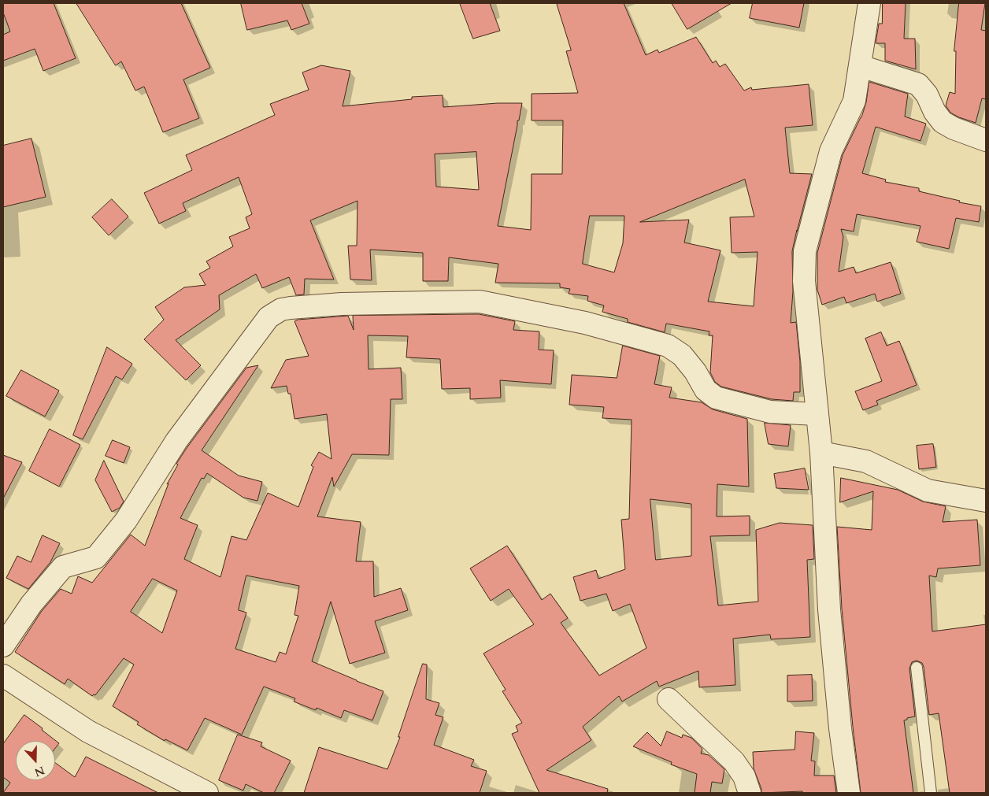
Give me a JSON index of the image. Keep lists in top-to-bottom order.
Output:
{
  "north": "bottom"
}
